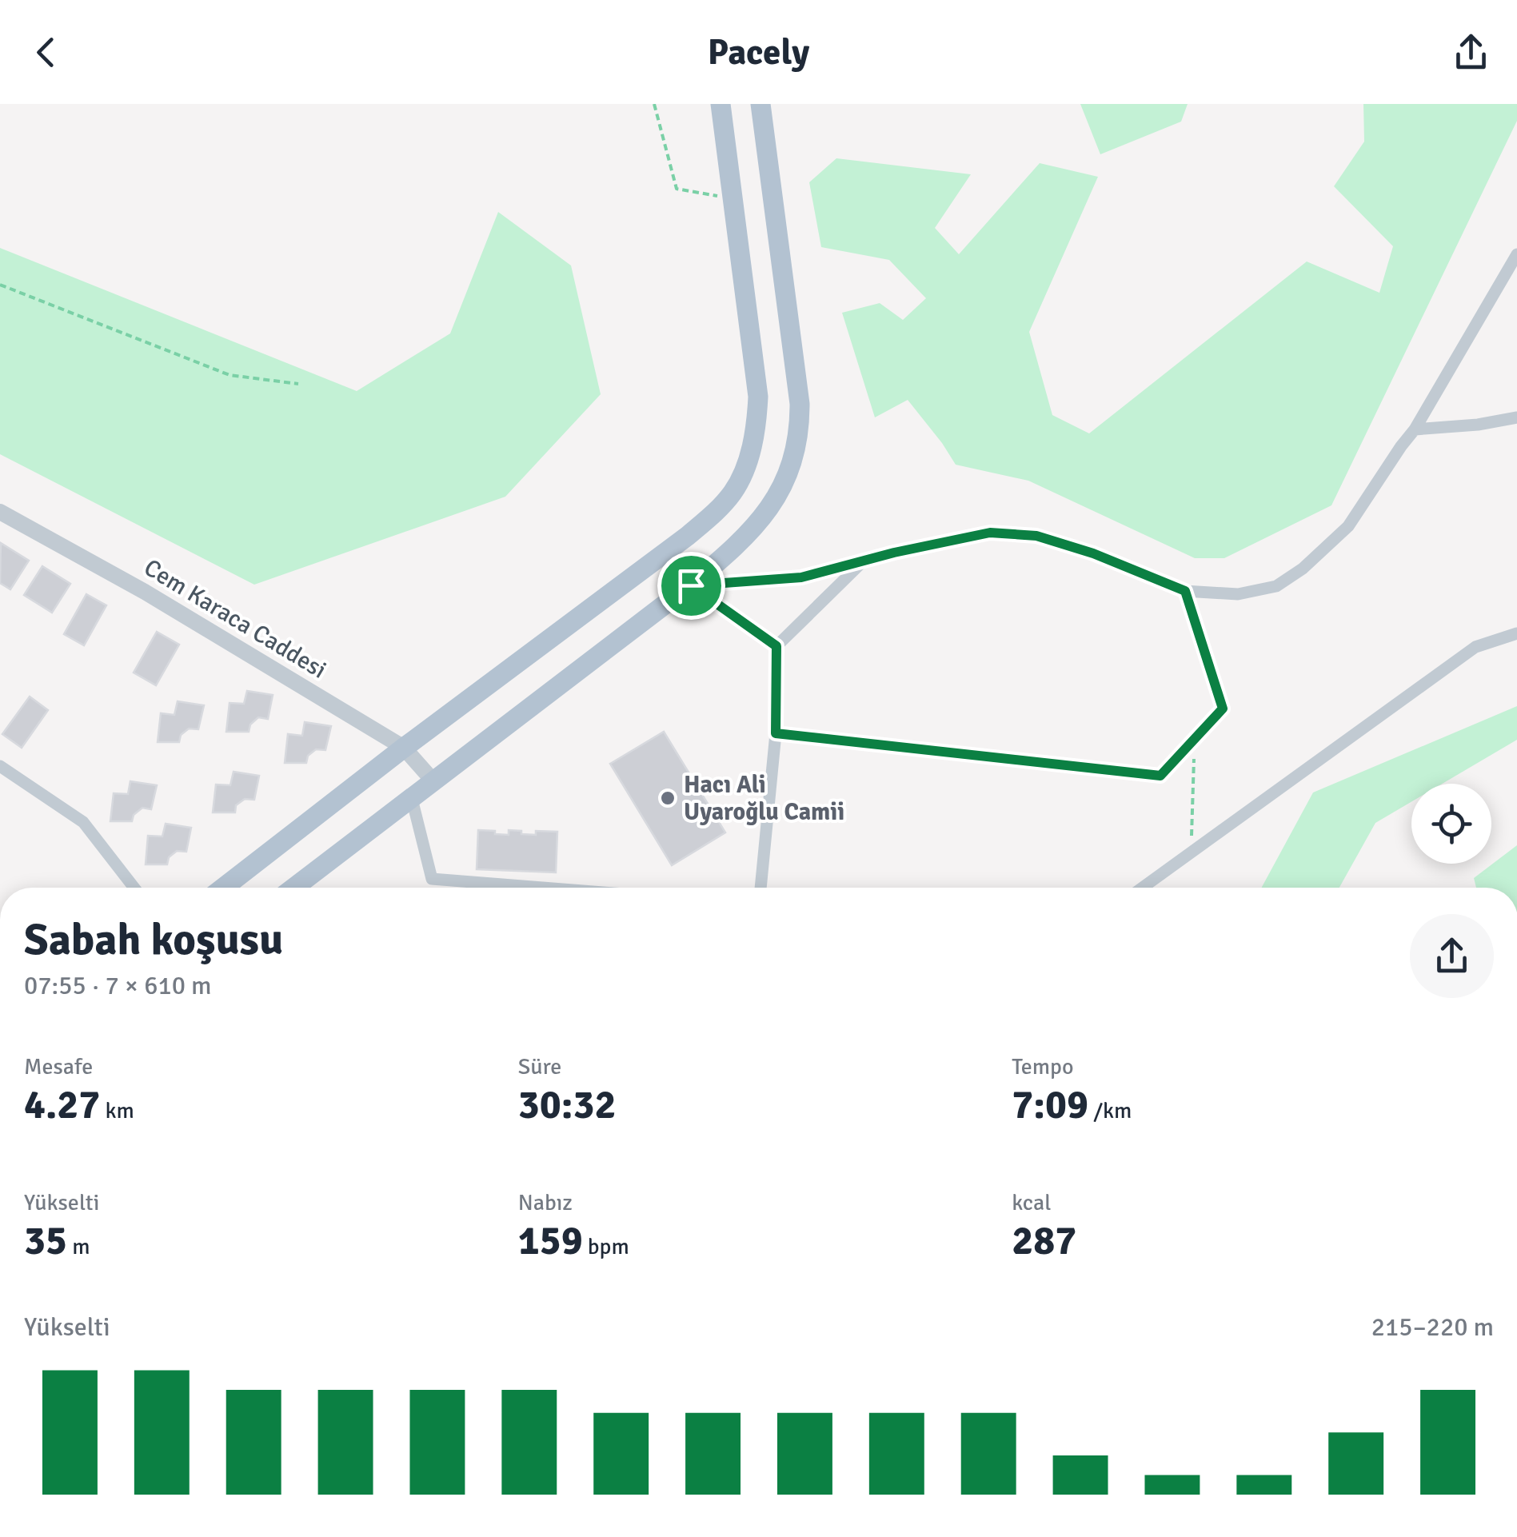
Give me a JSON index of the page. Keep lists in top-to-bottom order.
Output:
{
  "streets": {
    "street": ["Cem Karaca Caddesi"]
  },
  "places": ["Hacı Ali Uyaroğlu Camii"],
  "page": {
    "header": "Pacely",
    "heading": ["Sabah koşusu", "07:55 · 7 × 610 m"],
    "stats": [
      ["Mesafe", "4.27 km"],
      ["Süre", "30:32"],
      ["Tempo", "7:09 /km"],
      ["Yükselti", "35 m"],
      ["Nabız", "159 bpm"],
      ["kcal", "287"]
    ],
    "chart": ["Yükselti", "215–220 m"]
  }
}
